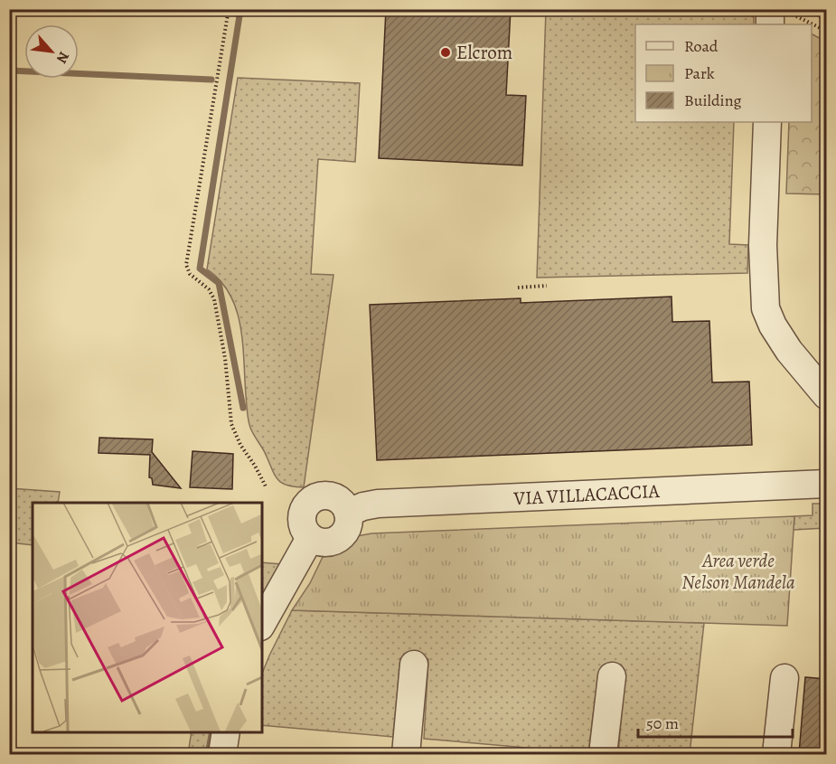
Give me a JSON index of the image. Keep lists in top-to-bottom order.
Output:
{
  "streets": {
    "street": ["VIA VILLACACCIA"]
  },
  "parks": ["Area verde Nelson Mandela"],
  "places": ["Elcrom"],
  "legend": ["Road", "Park", "Building"],
  "scale_bar": "50 m",
  "north": "bottom right"
}
